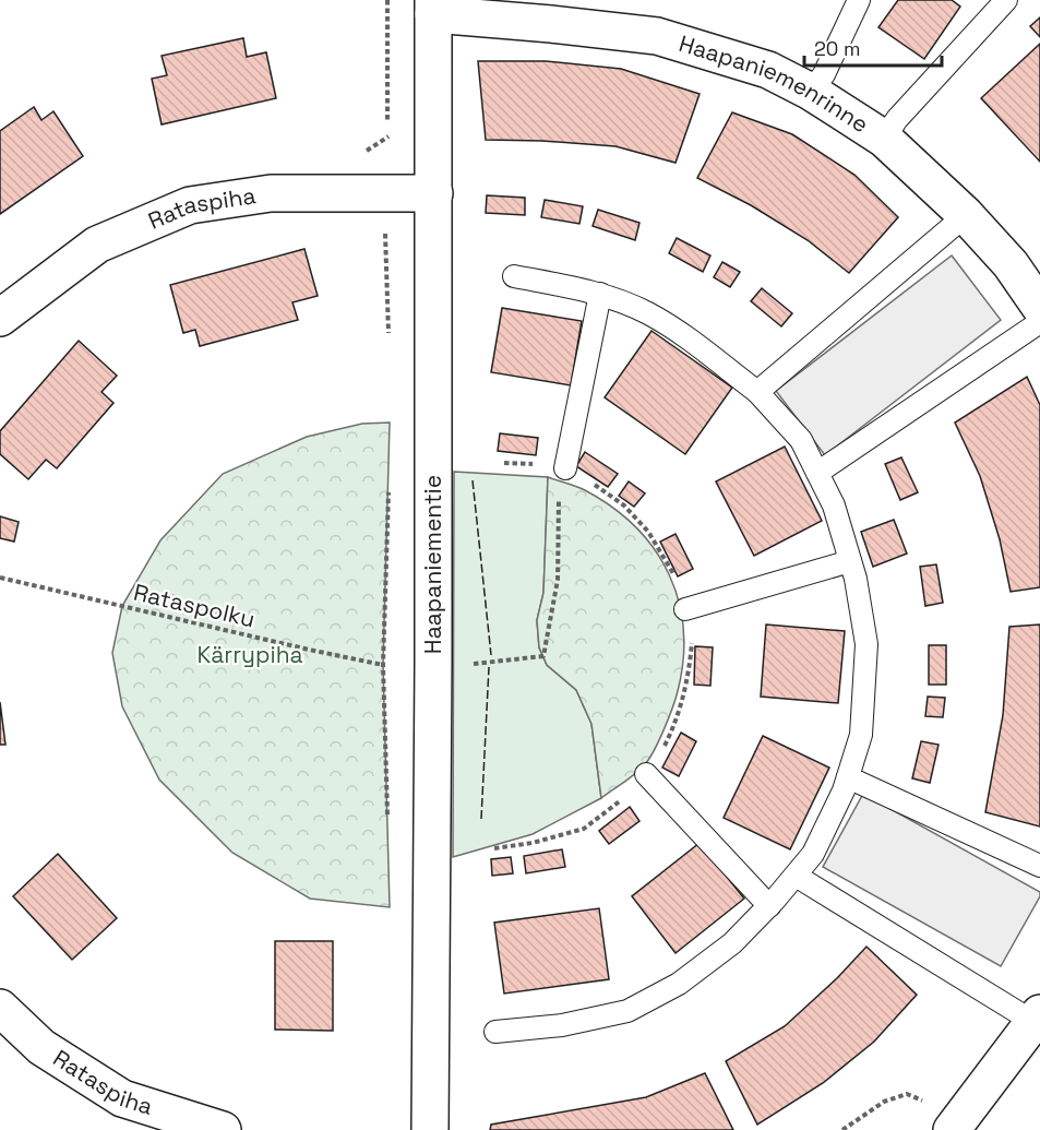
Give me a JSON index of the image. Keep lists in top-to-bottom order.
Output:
{
  "streets": {
    "street": ["Haapaniemenrinne", "Rataspiha", "Haapaniementie"],
    "path": ["Rataspolku"]
  },
  "crossings": [
    ["Haapaniemenrinne", "Haapaniementie"],
    ["Rataspiha", "Haapaniementie"]
  ],
  "parks": ["Kärrypiha"],
  "scale_bar": "20 m"
}
